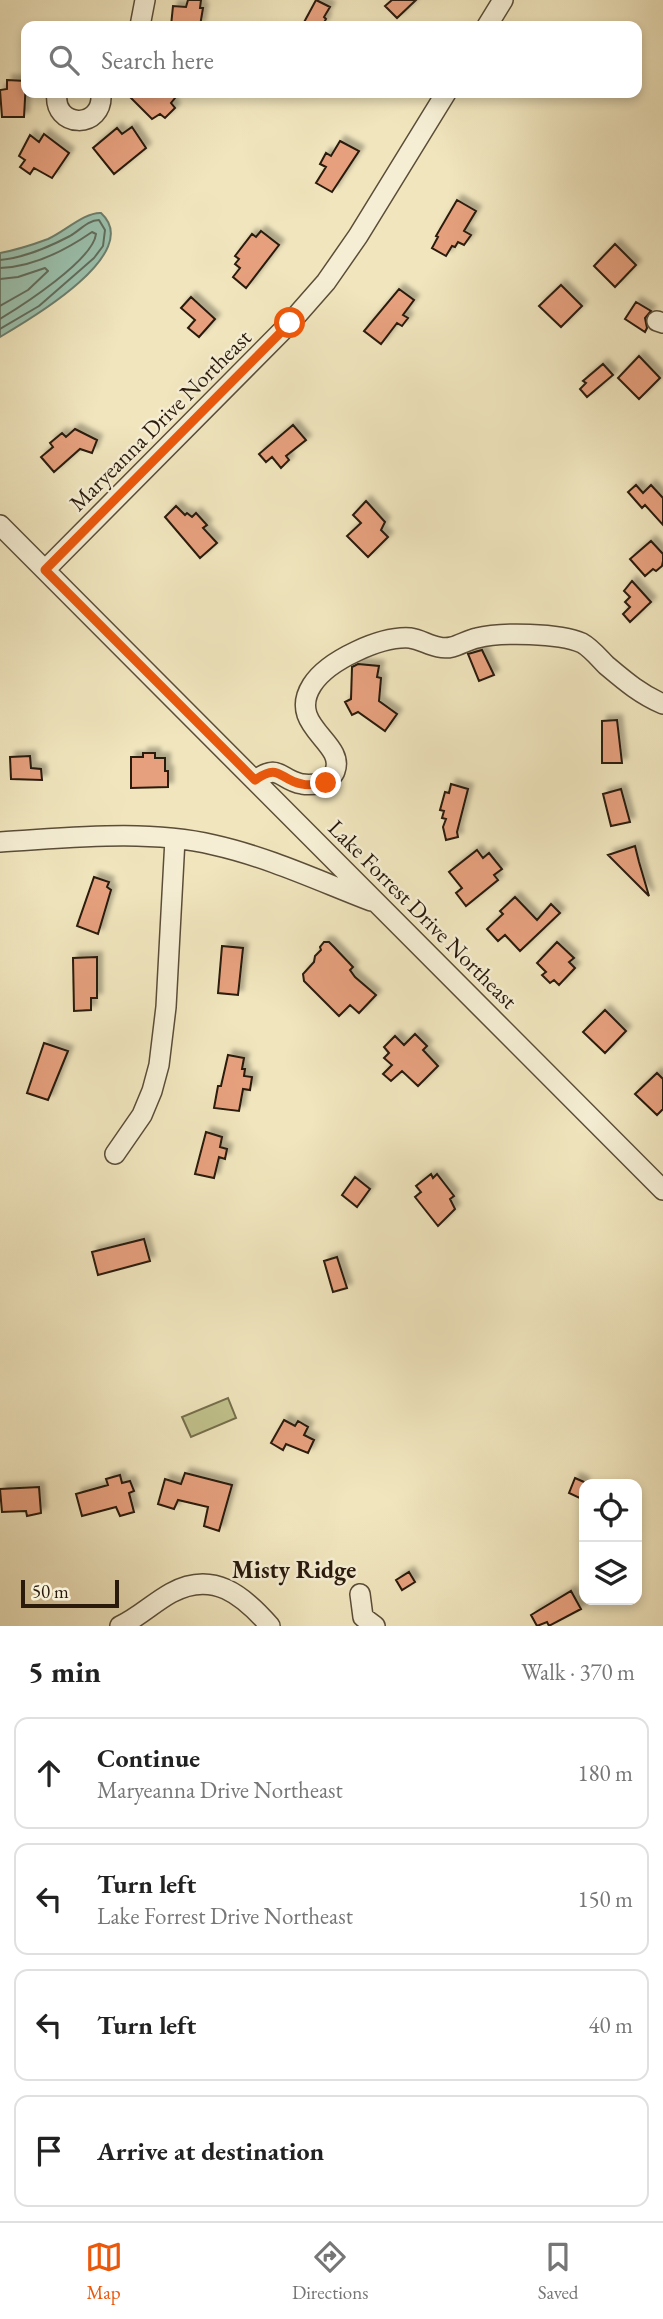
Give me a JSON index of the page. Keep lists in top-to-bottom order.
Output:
{
  "streets": {
    "street": ["Maryeanna Drive Northeast", "Lake Forrest Drive Northeast"]
  },
  "crossings": [
    ["Maryeanna Drive Northeast", "Lake Forrest Drive Northeast"]
  ],
  "districts": ["Misty Ridge"],
  "scale_bar": "50 m",
  "page": {
    "search": "Search here",
    "scale": "50 m",
    "heading": ["5 min", "Walk · 370 m"],
    "list": [
      ["Continue", "Maryeanna Drive Northeast", "180 m"],
      ["Turn left", "Lake Forrest Drive Northeast", "150 m"],
      ["Turn left", "40 m"],
      "Arrive at destination"
    ],
    "nav": ["Map", "Directions", "Saved"]
  }
}
